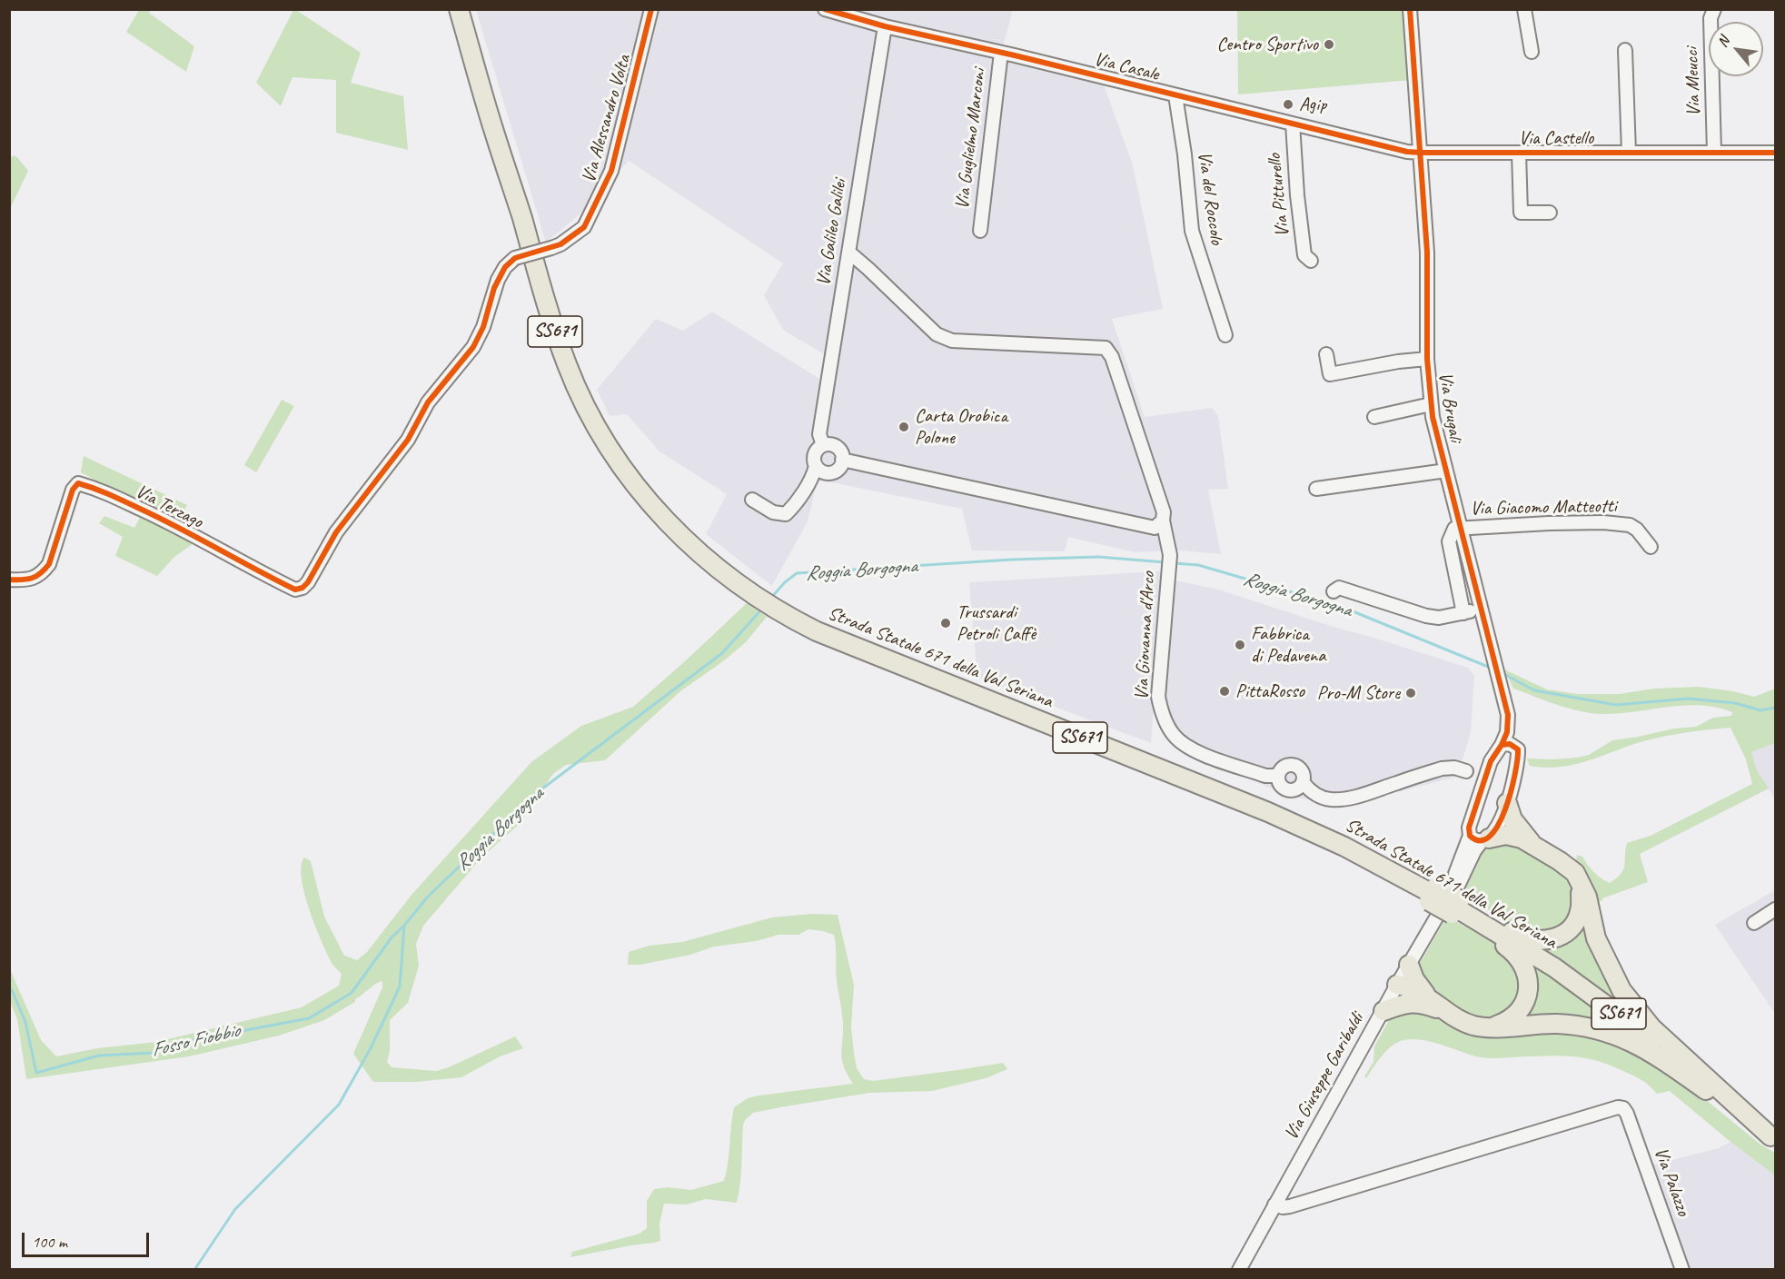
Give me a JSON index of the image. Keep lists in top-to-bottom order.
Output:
{
  "streets": {
    "highway": ["SS671", "Strada Statale 671 della Val Seriana"],
    "street": [
      "Via Casale",
      "Via Meucci",
      "Via Alessandro Volta",
      "Via Castello",
      "Via Guglielmo Marconi",
      "Via Pitturello",
      "Via del Roccolo",
      "Via Galileo Galilei",
      "Via Brugali",
      "Via Terzago",
      "Via Giacomo Matteotti",
      "Via Giovanna d'Arco",
      "Via Giuseppe Garibaldi",
      "Via Palazzo"
    ]
  },
  "crossings": [
    ["Via Casale", "Via Castello"],
    ["Via Casale", "Via Guglielmo Marconi"],
    ["Via Casale", "Via Pitturello"],
    ["Via Casale", "Via del Roccolo"],
    ["Via Casale", "Via Galileo Galilei"],
    ["Via Casale", "Via Brugali"],
    ["Via Meucci", "Via Castello"],
    ["Via Alessandro Volta", "Via Terzago"],
    ["Via Castello", "Via Brugali"],
    ["Via Galileo Galilei", "Via Giovanna d'Arco"],
    ["Via Brugali", "Via Giacomo Matteotti"],
    ["Via Brugali", "Via Giuseppe Garibaldi"],
    ["Via Giovanna d'Arco", "Via Giuseppe Garibaldi"],
    ["Strada Statale 671 della Val Seriana", "Via Giuseppe Garibaldi"],
    ["Via Giuseppe Garibaldi", "Via Palazzo"]
  ],
  "water": ["Roggia Borgogna", "Fosso Fiobbio"],
  "places": [
    "Centro Sportivo",
    "Agip",
    "Carta Orobica Polone",
    "Trussardi Petroli Caffè",
    "Fabbrica di Pedavena",
    "PittaRosso",
    "Pro-M Store"
  ],
  "scale_bar": "100 m",
  "north": "top left"
}
